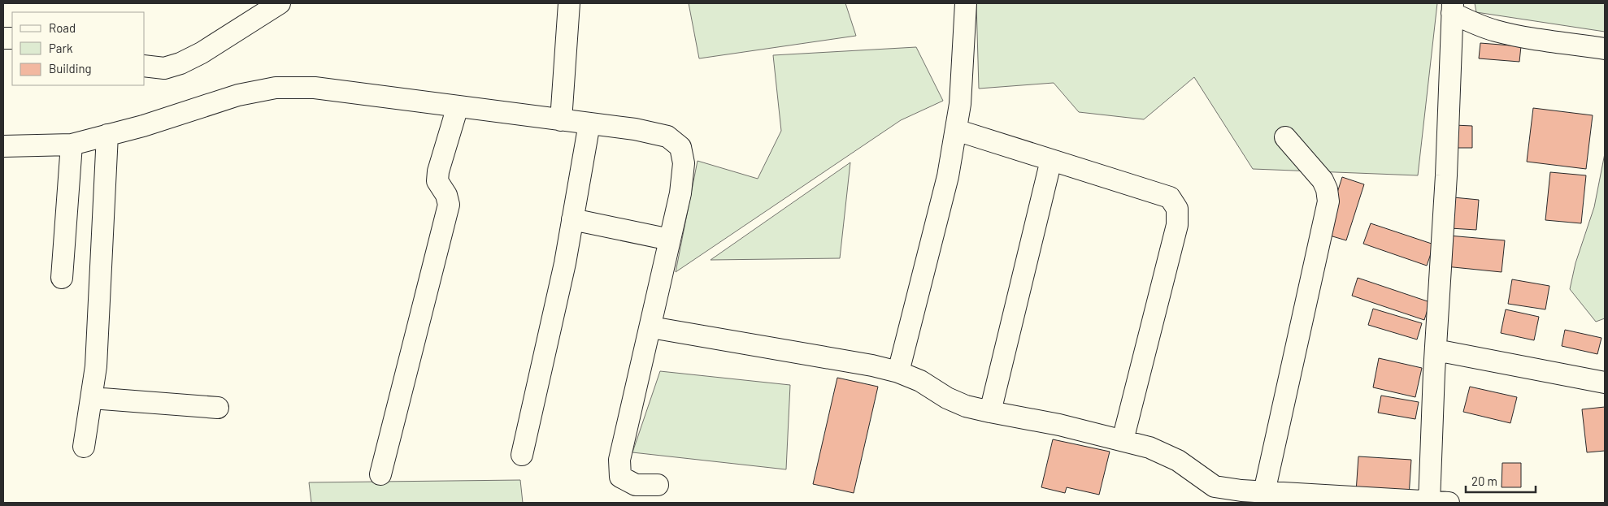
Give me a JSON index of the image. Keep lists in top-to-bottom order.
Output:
{
  "legend": ["Road", "Park", "Building"],
  "scale_bar": "20 m"
}
